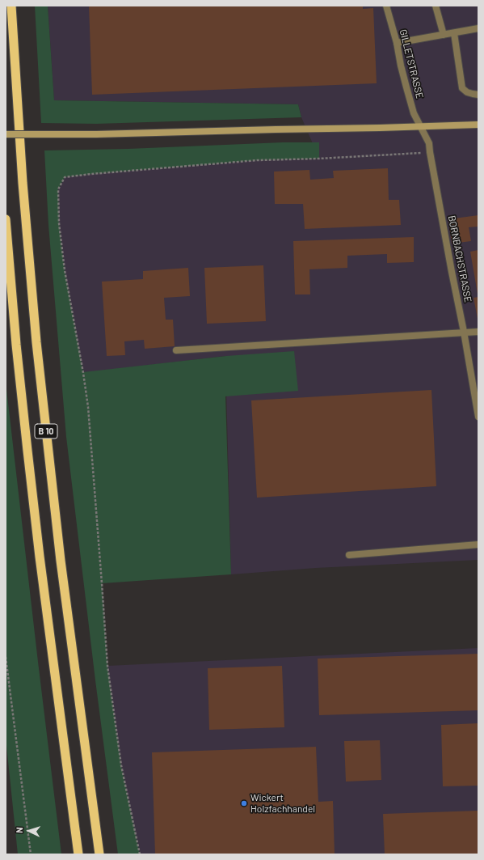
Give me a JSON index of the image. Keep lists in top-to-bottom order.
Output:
{
  "streets": {
    "highway": ["B 10"],
    "street": ["GILLETSTRASSE", "BORNBACHSTRASSE"]
  },
  "crossings": [
    ["GILLETSTRASSE", "BORNBACHSTRASSE"]
  ],
  "places": ["Wickert Holzfachhandel"],
  "north": "left"
}
